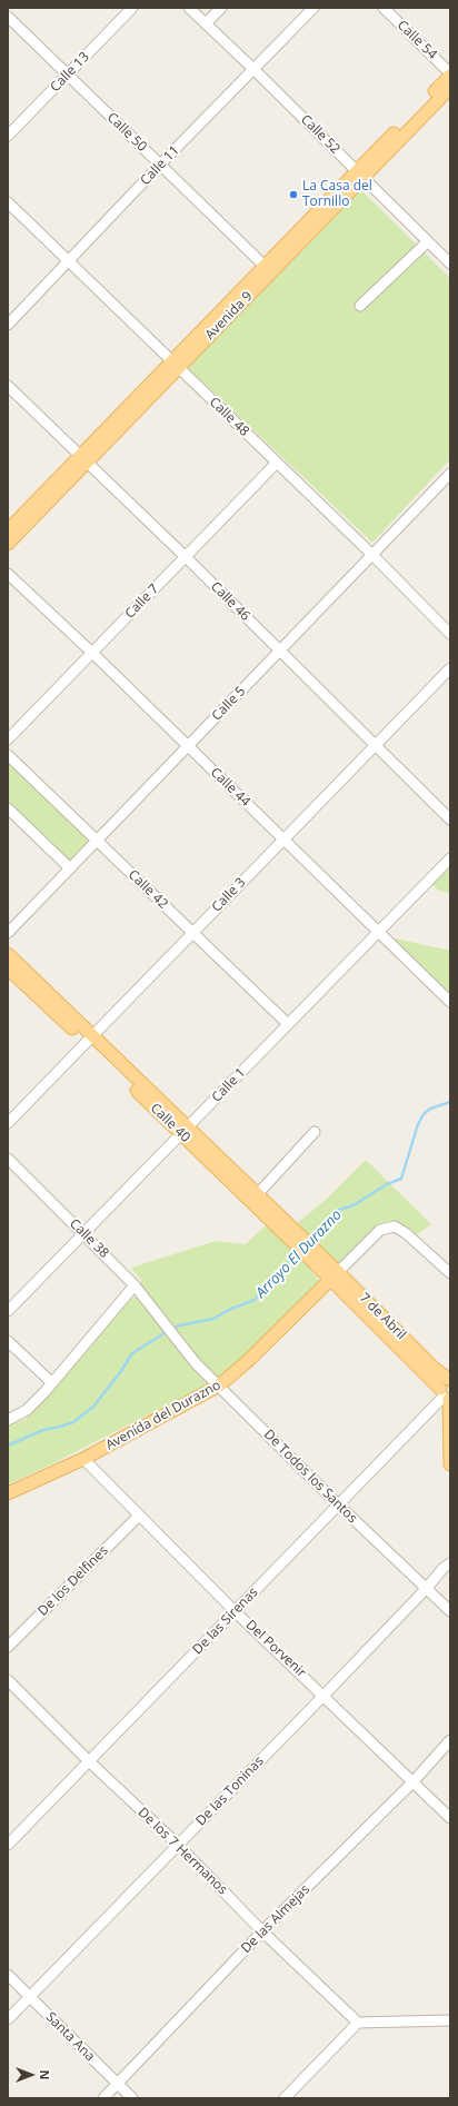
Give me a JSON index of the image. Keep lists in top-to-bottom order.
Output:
{
  "streets": {
    "main road": [
      "Avenida 9",
      "Calle 40",
      "7 de Abril",
      "Avenida del Durazno"
    ],
    "street": [
      "Calle 54",
      "Calle 13",
      "Calle 50",
      "Calle 52",
      "Calle 11",
      "Calle 48",
      "Calle 7",
      "Calle 46",
      "Calle 5",
      "Calle 44",
      "Calle 42",
      "Calle 3",
      "Calle 1",
      "Calle 38",
      "De Todos los Santos",
      "De los Delfines",
      "De las Sirenas",
      "Del Porvenir",
      "De las Toninas",
      "De los 7 Hermanos",
      "De las Almejas",
      "Santa Ana"
    ]
  },
  "crossings": [
    ["Calle 54", "Avenida 9"],
    ["Calle 13", "Calle 50"],
    ["Calle 50", "Calle 11"],
    ["Calle 50", "Avenida 9"],
    ["Calle 52", "Calle 11"],
    ["Calle 52", "Avenida 9"],
    ["Calle 11", "Calle 48"],
    ["Avenida 9", "Calle 48"],
    ["Avenida 9", "Calle 46"],
    ["Calle 48", "Calle 7"],
    ["Calle 48", "Calle 5"],
    ["Calle 7", "Calle 46"],
    ["Calle 7", "Calle 44"],
    ["Calle 46", "Calle 5"],
    ["Calle 46", "Calle 3"],
    ["Calle 5", "Calle 44"],
    ["Calle 5", "Calle 42"],
    ["Calle 44", "Calle 3"],
    ["Calle 44", "Calle 1"],
    ["Calle 42", "Calle 3"],
    ["Calle 42", "Calle 1"],
    ["Calle 3", "Calle 40"],
    ["Calle 1", "Calle 40"],
    ["Calle 1", "Calle 38"],
    ["Calle 40", "7 de Abril"],
    ["Calle 38", "De Todos los Santos"],
    ["7 de Abril", "Avenida del Durazno"],
    ["7 de Abril", "De las Sirenas"],
    ["Avenida del Durazno", "De Todos los Santos"],
    ["Avenida del Durazno", "Del Porvenir"],
    ["De Todos los Santos", "De las Sirenas"],
    ["De Todos los Santos", "De las Toninas"],
    ["De los Delfines", "Del Porvenir"],
    ["De las Sirenas", "Del Porvenir"],
    ["De las Sirenas", "De los 7 Hermanos"],
    ["Del Porvenir", "De las Toninas"],
    ["Del Porvenir", "De las Almejas"],
    ["De las Toninas", "De los 7 Hermanos"],
    ["De las Toninas", "Santa Ana"],
    ["De los 7 Hermanos", "De las Almejas"],
    ["De las Almejas", "Santa Ana"]
  ],
  "water": ["Arroyo El Durazno"],
  "places": ["La Casa del Tornillo"],
  "north": "right"
}
